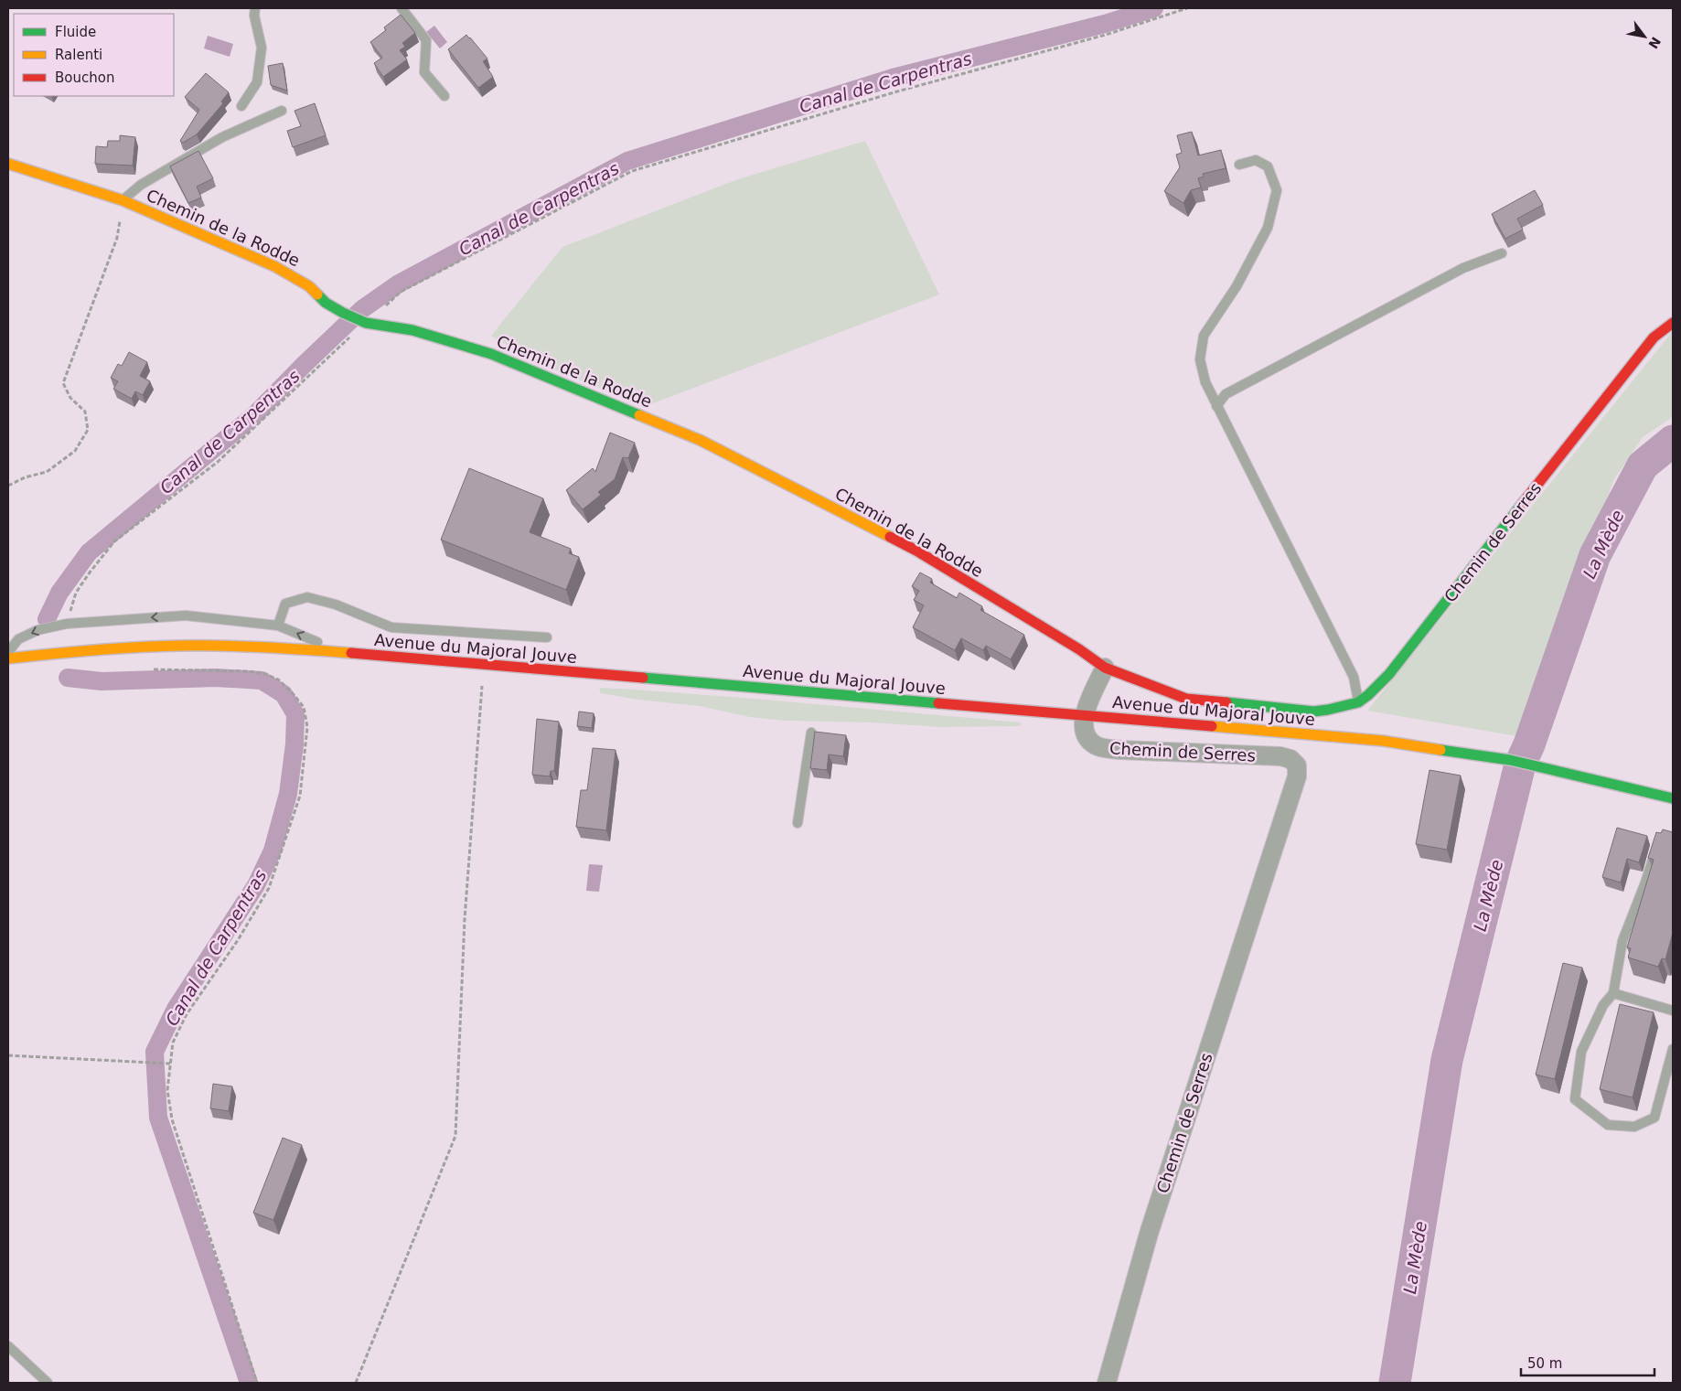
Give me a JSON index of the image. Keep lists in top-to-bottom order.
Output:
{
  "streets": {
    "street": ["Chemin de la Rodde", "Chemin de Serres", "Avenue du Majoral Jouve"]
  },
  "crossings": [
    ["Chemin de la Rodde", "Chemin de Serres"],
    ["Chemin de Serres", "Avenue du Majoral Jouve"]
  ],
  "water": ["Canal de Carpentras", "La Mède"],
  "legend": ["Fluide", "Ralenti", "Bouchon"],
  "scale_bar": "50 m",
  "north": "bottom right"
}
